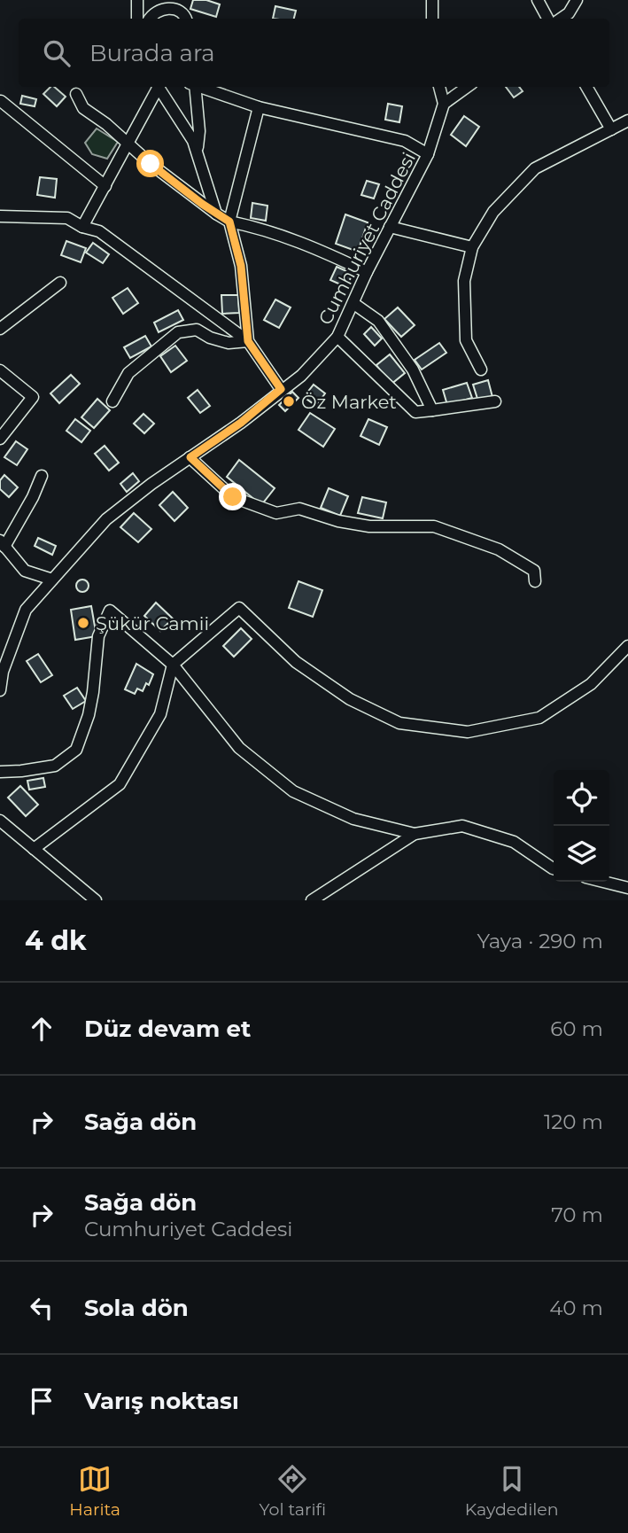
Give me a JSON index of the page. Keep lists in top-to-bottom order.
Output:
{
  "streets": {
    "street": ["Cumhuriyet Caddesi"]
  },
  "places": ["Öz Market", "Şükür Camii"],
  "page": {
    "search": "Burada ara",
    "heading": ["4 dk", "Yaya · 290 m"],
    "list": [
      ["Düz devam et", "60 m"],
      ["Sağa dön", "120 m"],
      ["Sağa dön", "Cumhuriyet Caddesi", "70 m"],
      ["Sola dön", "40 m"],
      "Varış noktası"
    ],
    "nav": ["Harita", "Yol tarifi", "Kaydedilen"]
  }
}
